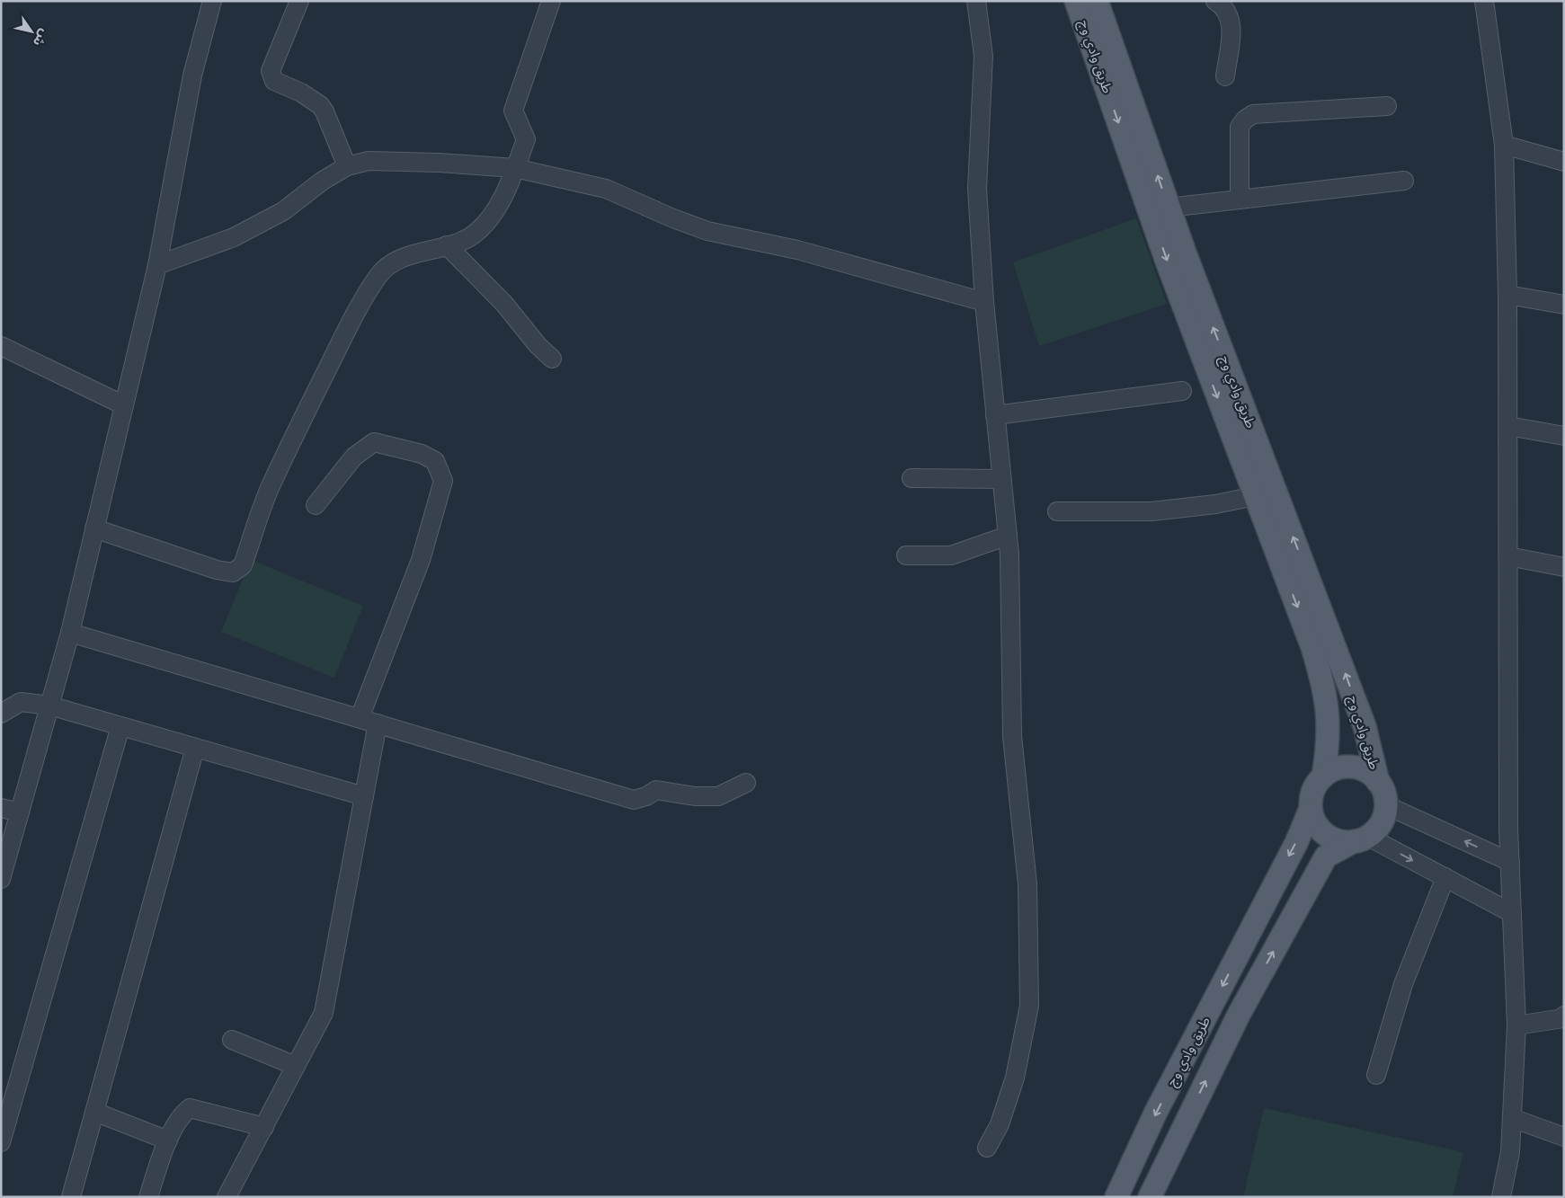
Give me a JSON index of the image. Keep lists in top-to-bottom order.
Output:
{
  "streets": {
    "main road": ["طريق وادي وج"]
  },
  "north": "bottom right"
}
